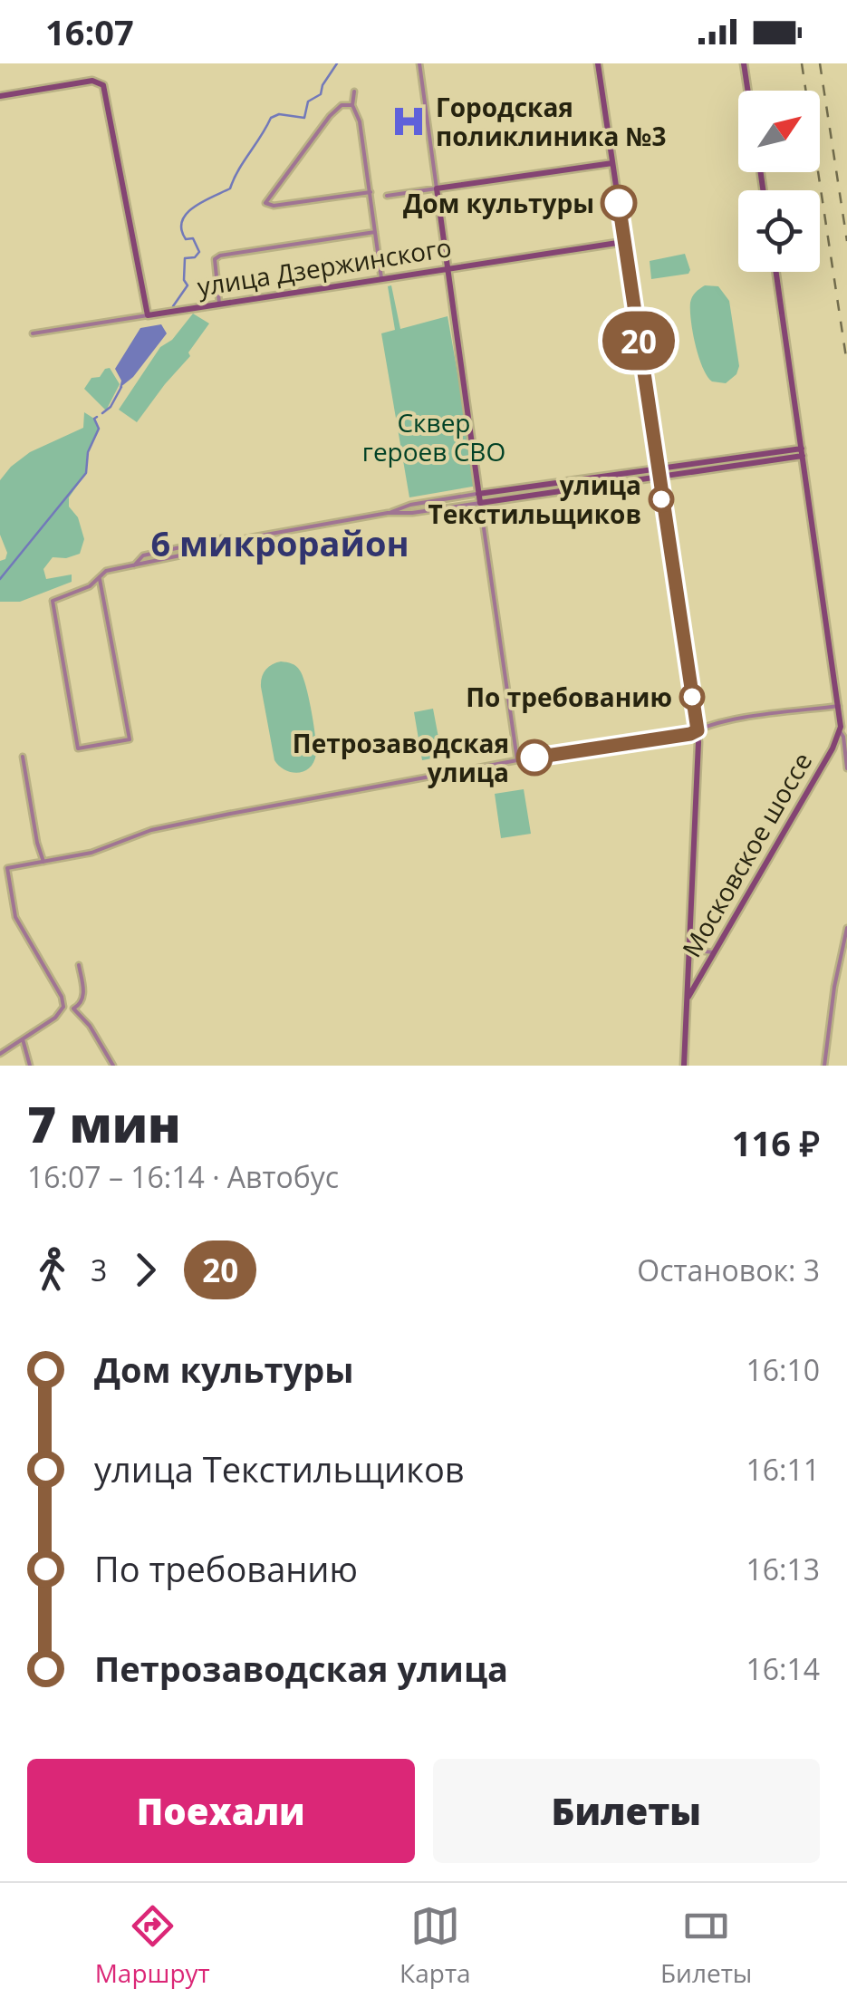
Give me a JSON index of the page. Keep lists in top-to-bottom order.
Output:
{
  "streets": {
    "street": ["улица Дзержинского", "Московское шоссе"]
  },
  "crossings": [
    ["улица Дзержинского", "Московское шоссе"]
  ],
  "districts": ["6 микрорайон"],
  "parks": ["Сквер героев СВО"],
  "places": {
    "hospital": ["Городская поликлиника №3"],
    "other": [
      "Дом культуры",
      "улица Текстильщиков",
      "По требованию",
      "Петрозаводская улица"
    ]
  },
  "lines": ["bus line 20"],
  "north": "top right",
  "page": {
    "status": "16:07",
    "on_map": "20",
    "heading": ["7 мин", "16:07 – 16:14 · Автобус", "116 ₽"],
    "legs": ["3", "20", "Остановок: 3"],
    "list": [
      {
        "name": "Дом культуры",
        "value": "16:10"
      },
      {
        "name": "улица Текстильщиков",
        "value": "16:11"
      },
      {
        "name": "По требованию",
        "value": "16:13"
      },
      {
        "name": "Петрозаводская улица",
        "value": "16:14"
      }
    ],
    "buttons": ["Поехали", "Билеты"],
    "tabs": ["Маршрут", "Карта", "Билеты"]
  }
}
